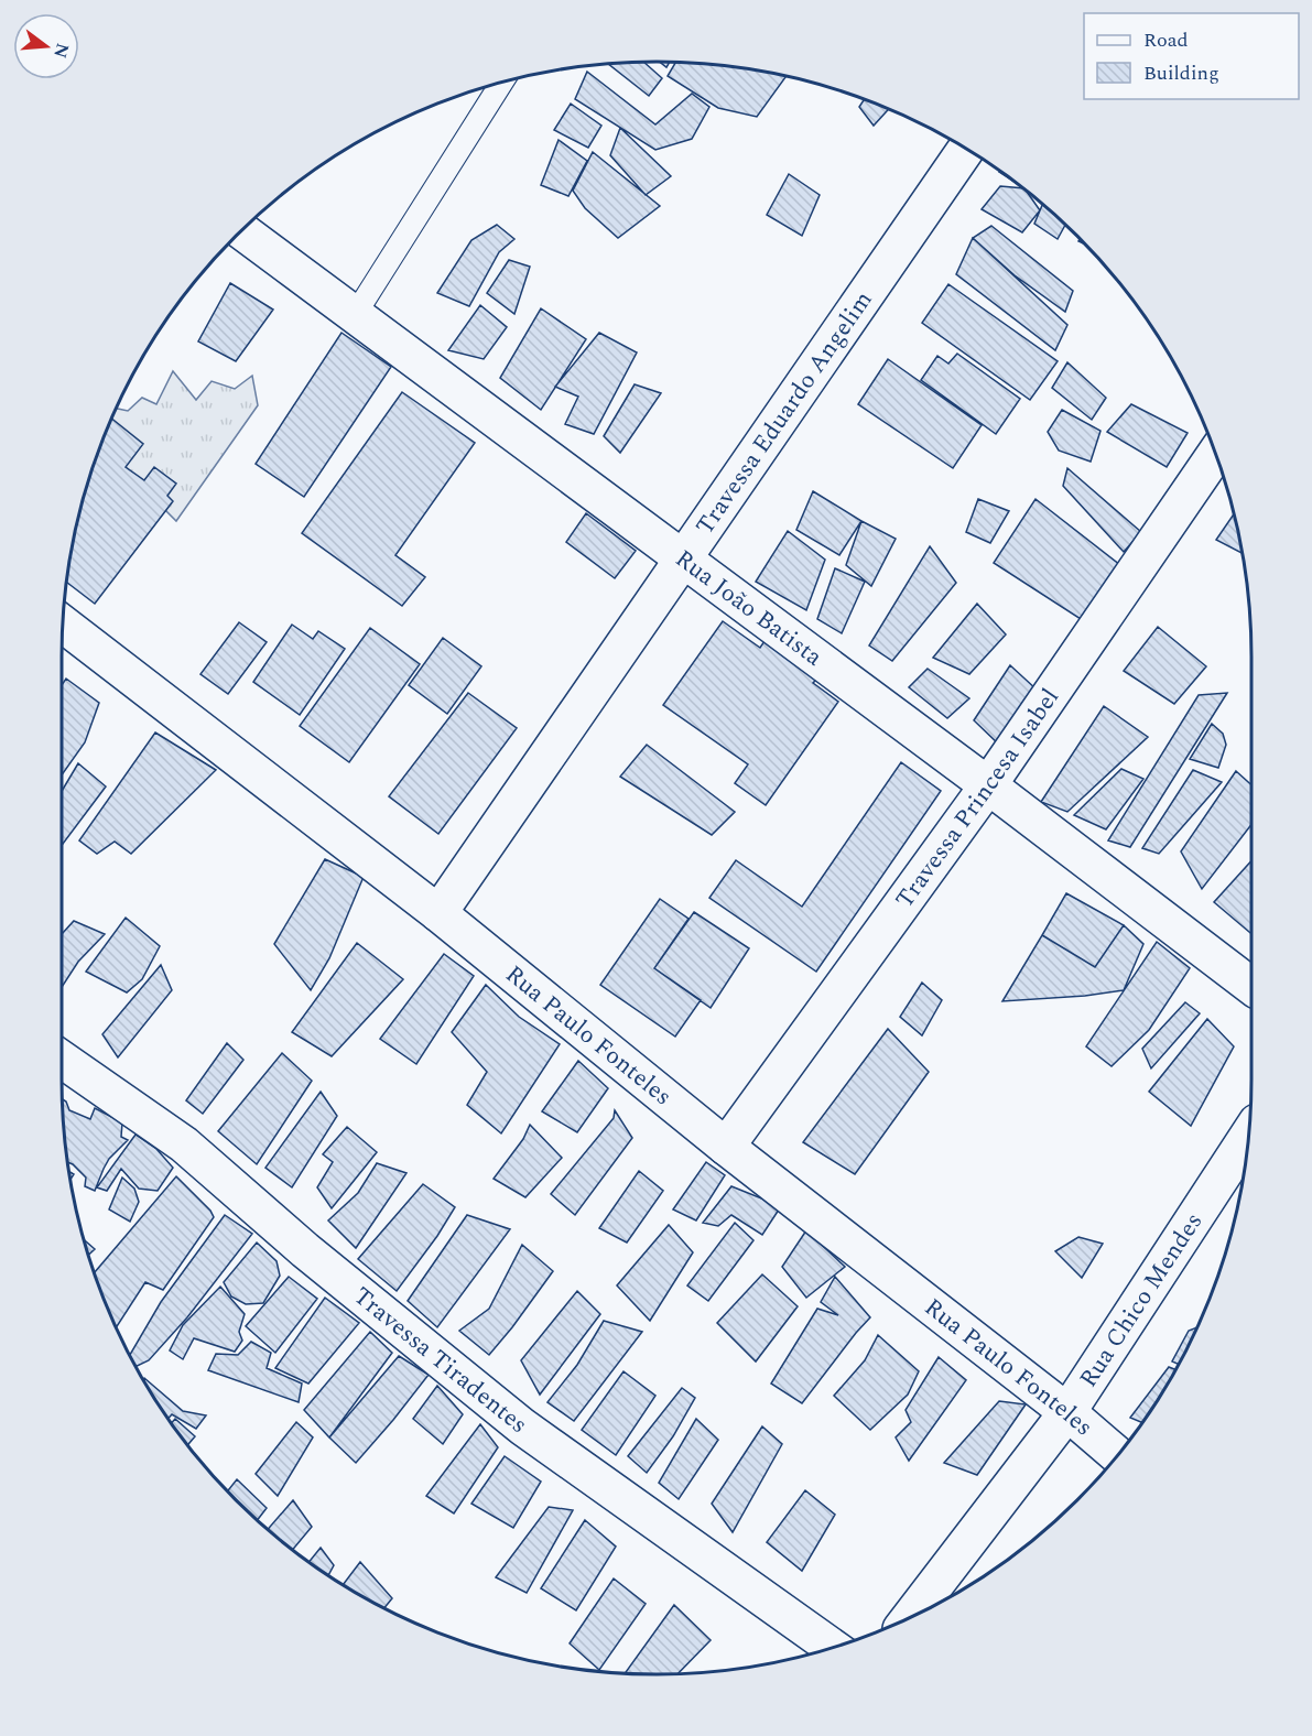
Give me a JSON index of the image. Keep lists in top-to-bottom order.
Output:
{
  "streets": {
    "street": [
      "Travessa Eduardo Angelim",
      "Rua João Batista",
      "Travessa Princesa Isabel",
      "Rua Paulo Fonteles",
      "Rua Chico Mendes",
      "Travessa Tiradentes"
    ]
  },
  "crossings": [
    ["Travessa Eduardo Angelim", "Rua João Batista"],
    ["Travessa Eduardo Angelim", "Rua Paulo Fonteles"],
    ["Rua João Batista", "Travessa Princesa Isabel"],
    ["Travessa Princesa Isabel", "Rua Paulo Fonteles"],
    ["Rua Paulo Fonteles", "Rua Chico Mendes"]
  ],
  "legend": ["Road", "Building"],
  "north": "right"
}
